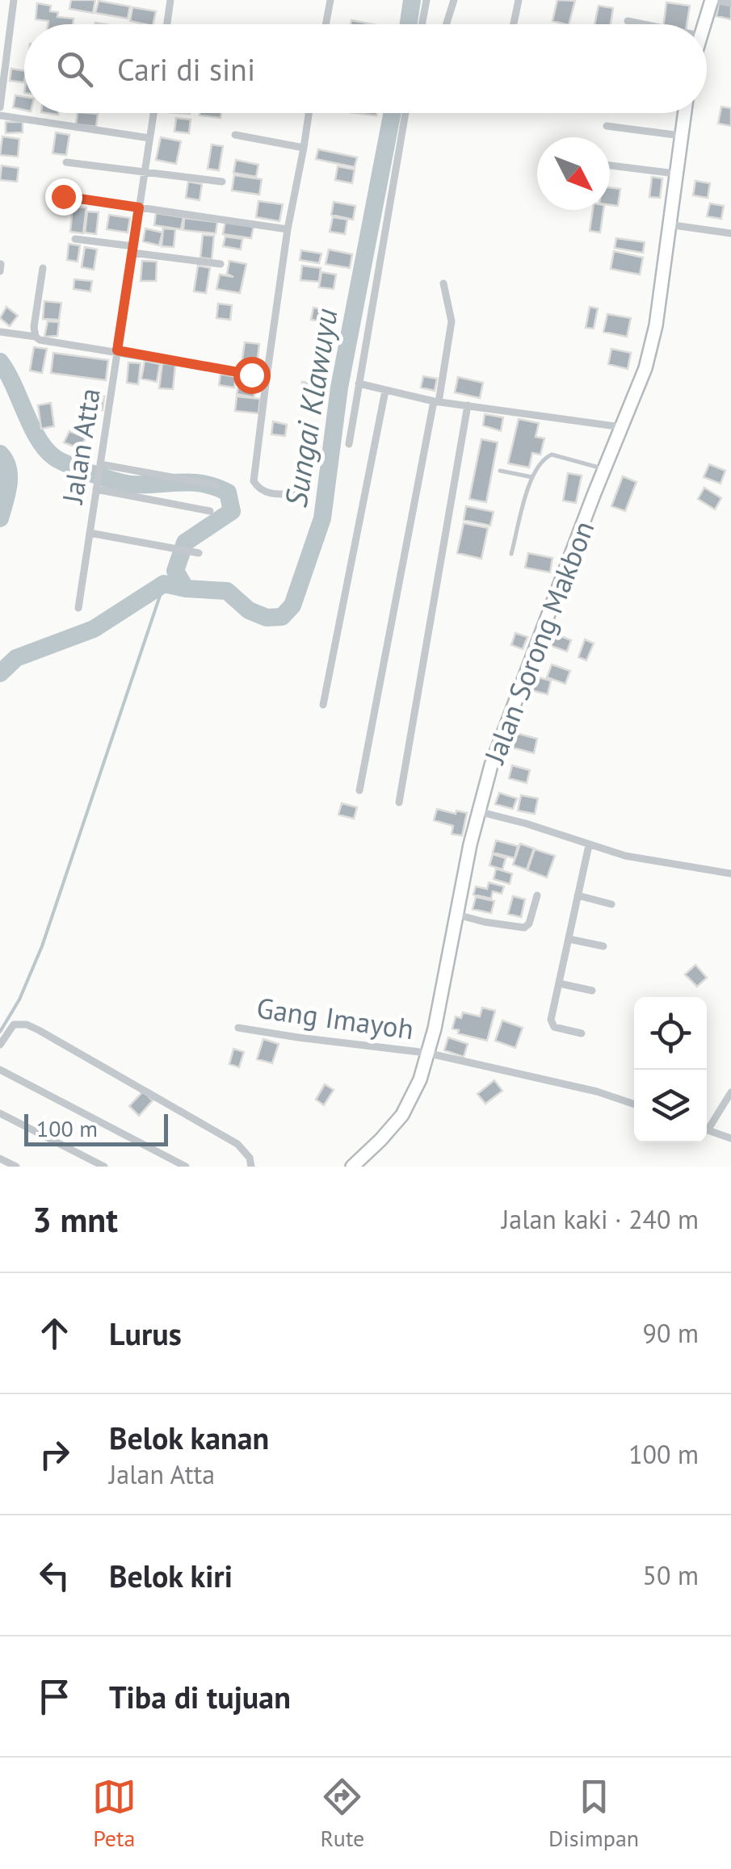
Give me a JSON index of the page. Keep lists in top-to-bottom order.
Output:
{
  "streets": {
    "highway": ["Jalan Sorong Makbon"],
    "street": ["Jalan Atta", "Gang Imayoh"]
  },
  "crossings": [
    ["Jalan Sorong Makbon", "Gang Imayoh"]
  ],
  "water": ["Sungai Klawuyu"],
  "scale_bar": "100 m",
  "north": "bottom right",
  "page": {
    "search": "Cari di sini",
    "scale": "100 m",
    "heading": ["3 mnt", "Jalan kaki · 240 m"],
    "list": [
      ["Lurus", "90 m"],
      ["Belok kanan", "Jalan Atta", "100 m"],
      ["Belok kiri", "50 m"],
      "Tiba di tujuan"
    ],
    "nav": ["Peta", "Rute", "Disimpan"]
  }
}
